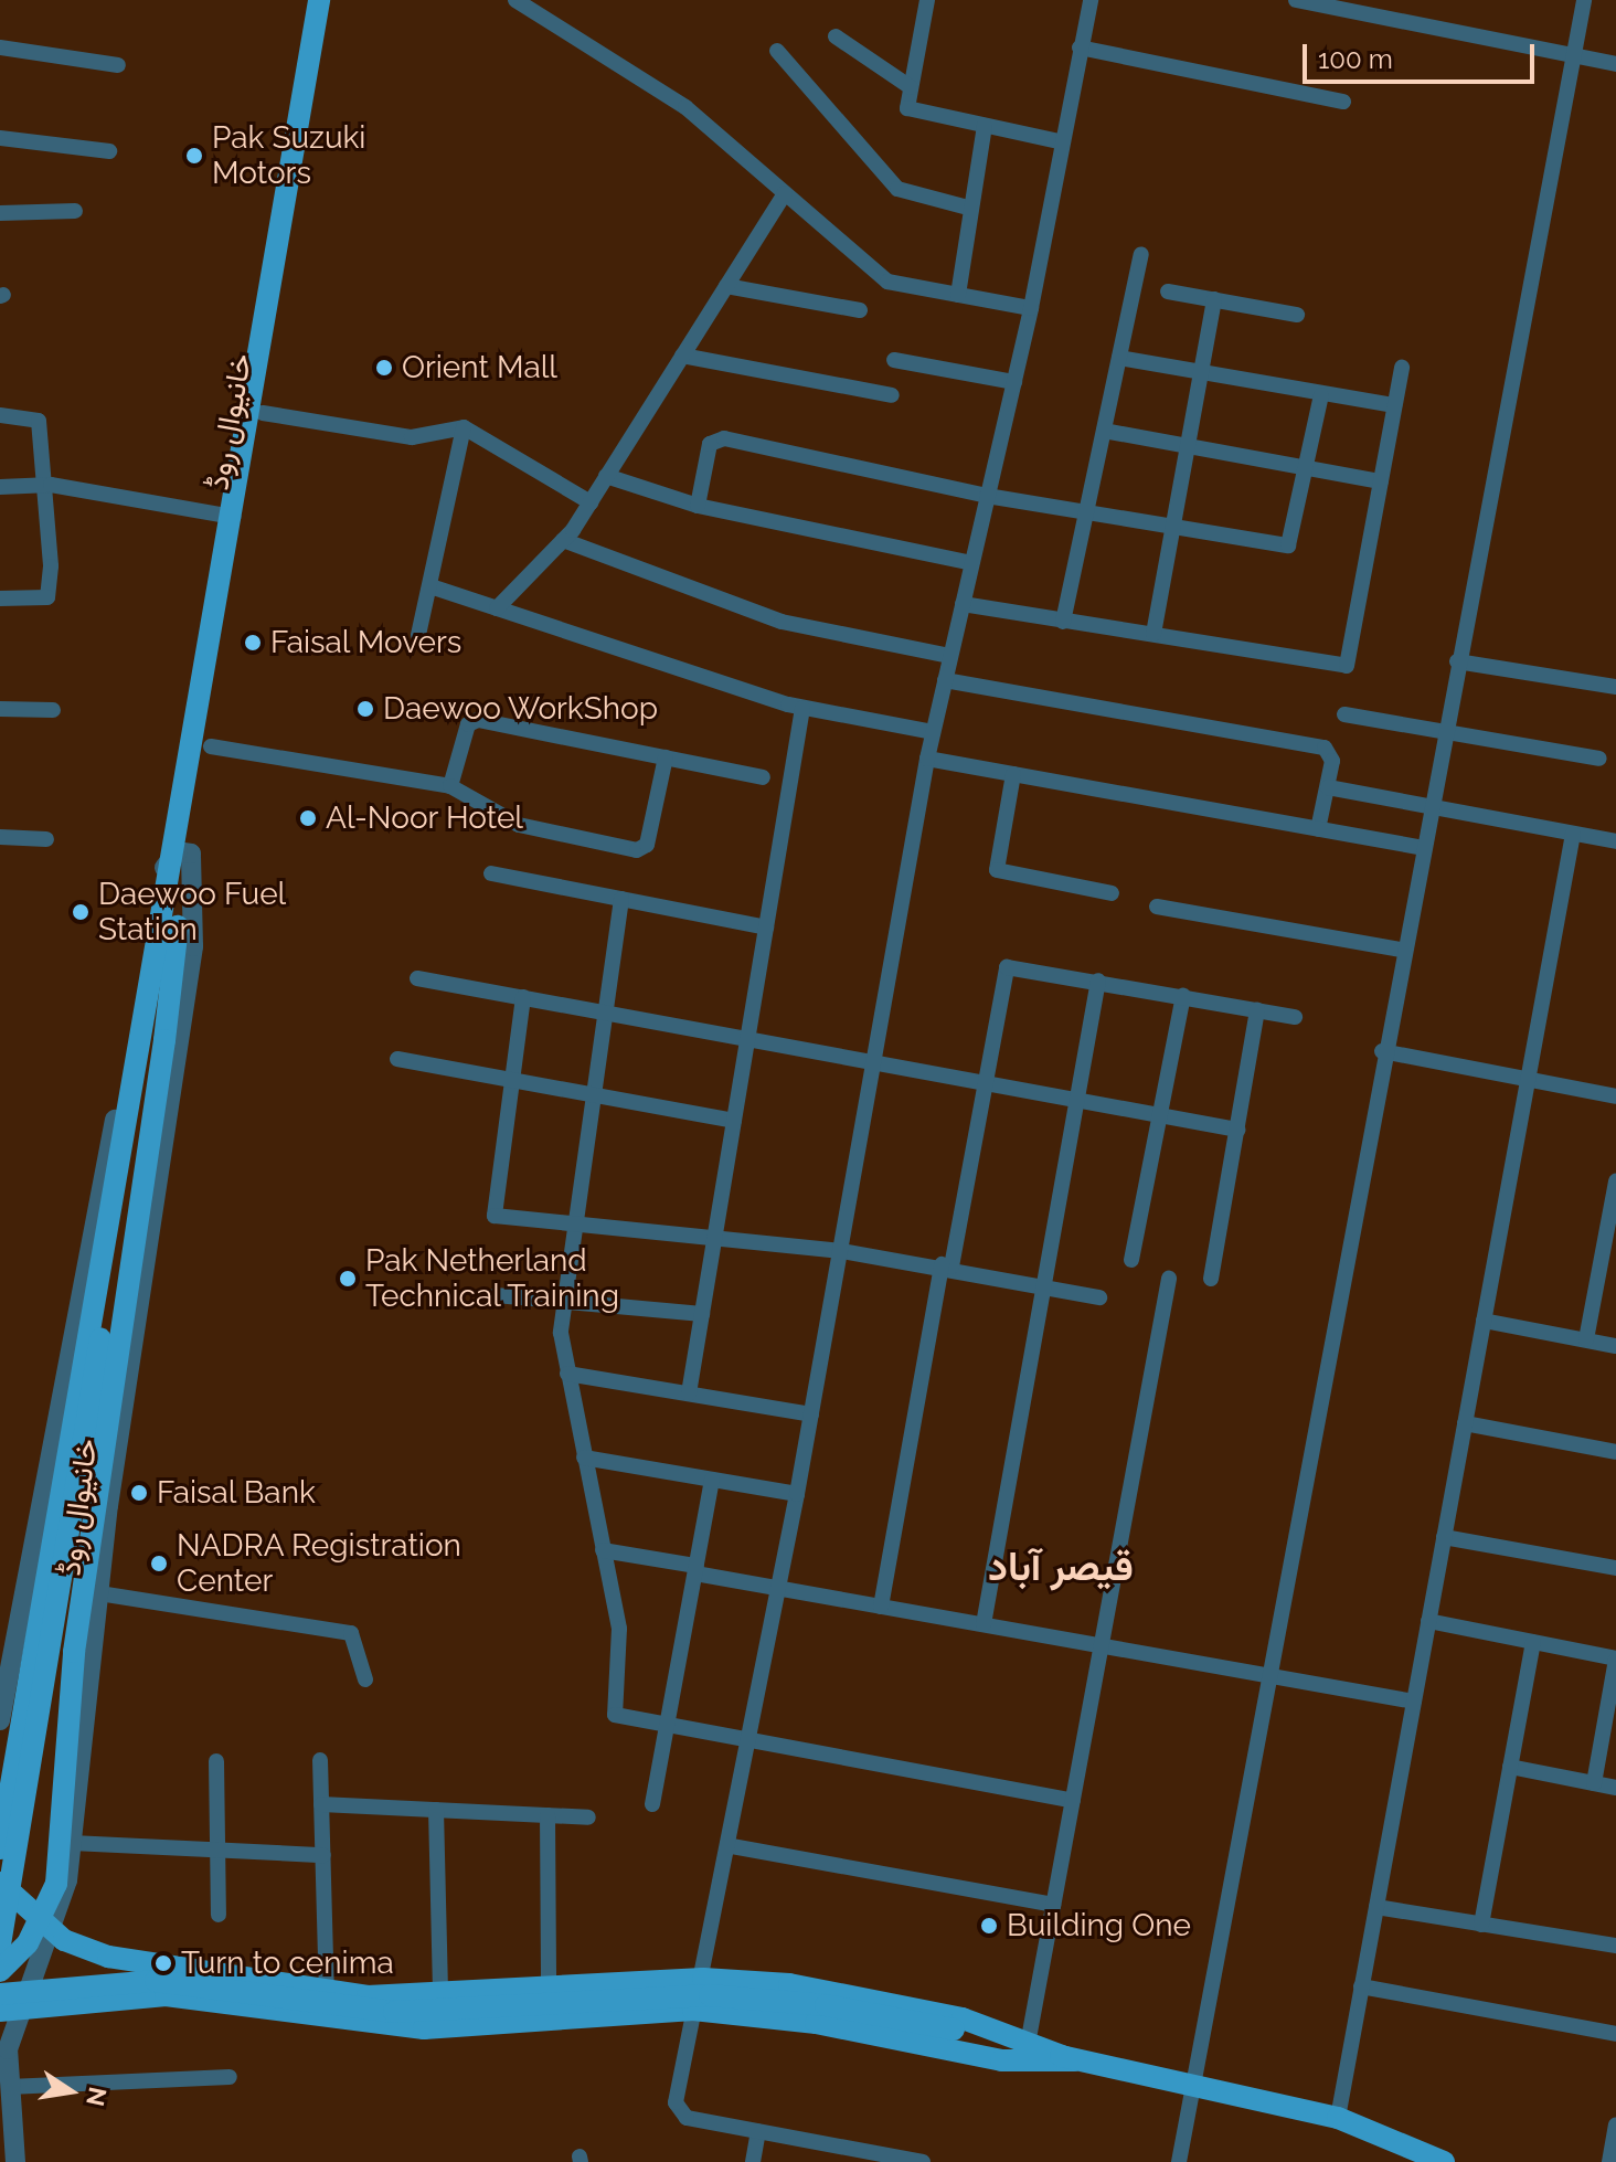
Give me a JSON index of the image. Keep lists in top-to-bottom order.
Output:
{
  "streets": {
    "main road": ["خانیوال روڈ"]
  },
  "districts": ["قیصر آباد"],
  "places": [
    "Pak Suzuki Motors",
    "Orient Mall",
    "Faisal Movers",
    "Daewoo WorkShop",
    "Al-Noor Hotel",
    "Daewoo Fuel Station",
    "Pak Netherland Technical Training",
    "Faisal Bank",
    "NADRA Registration Center",
    "Building One",
    "Turn to cenima"
  ],
  "scale_bar": "100 m",
  "north": "right"
}
